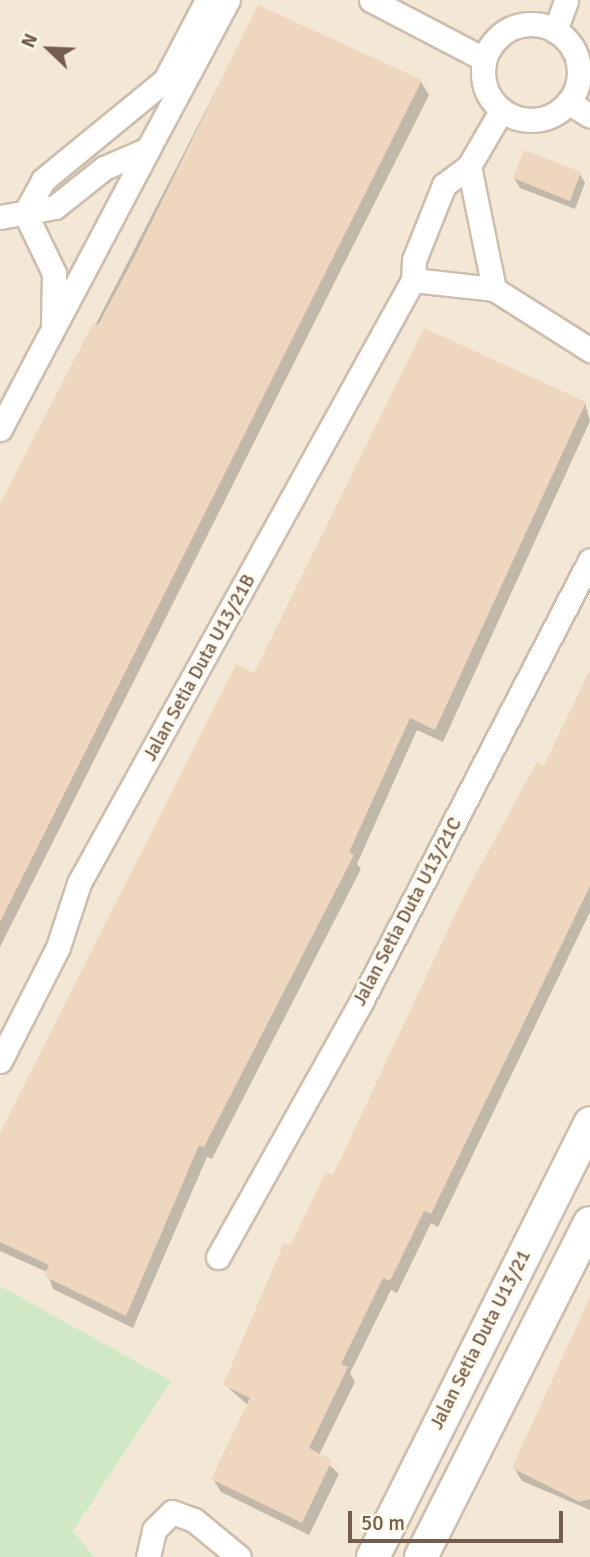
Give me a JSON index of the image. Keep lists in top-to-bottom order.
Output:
{
  "streets": {
    "main road": ["Jalan Setia Duta U13/21"],
    "street": ["Jalan Setia Duta U13/21B", "Jalan Setia Duta U13/21C"]
  },
  "scale_bar": "50 m",
  "north": "top left"
}
